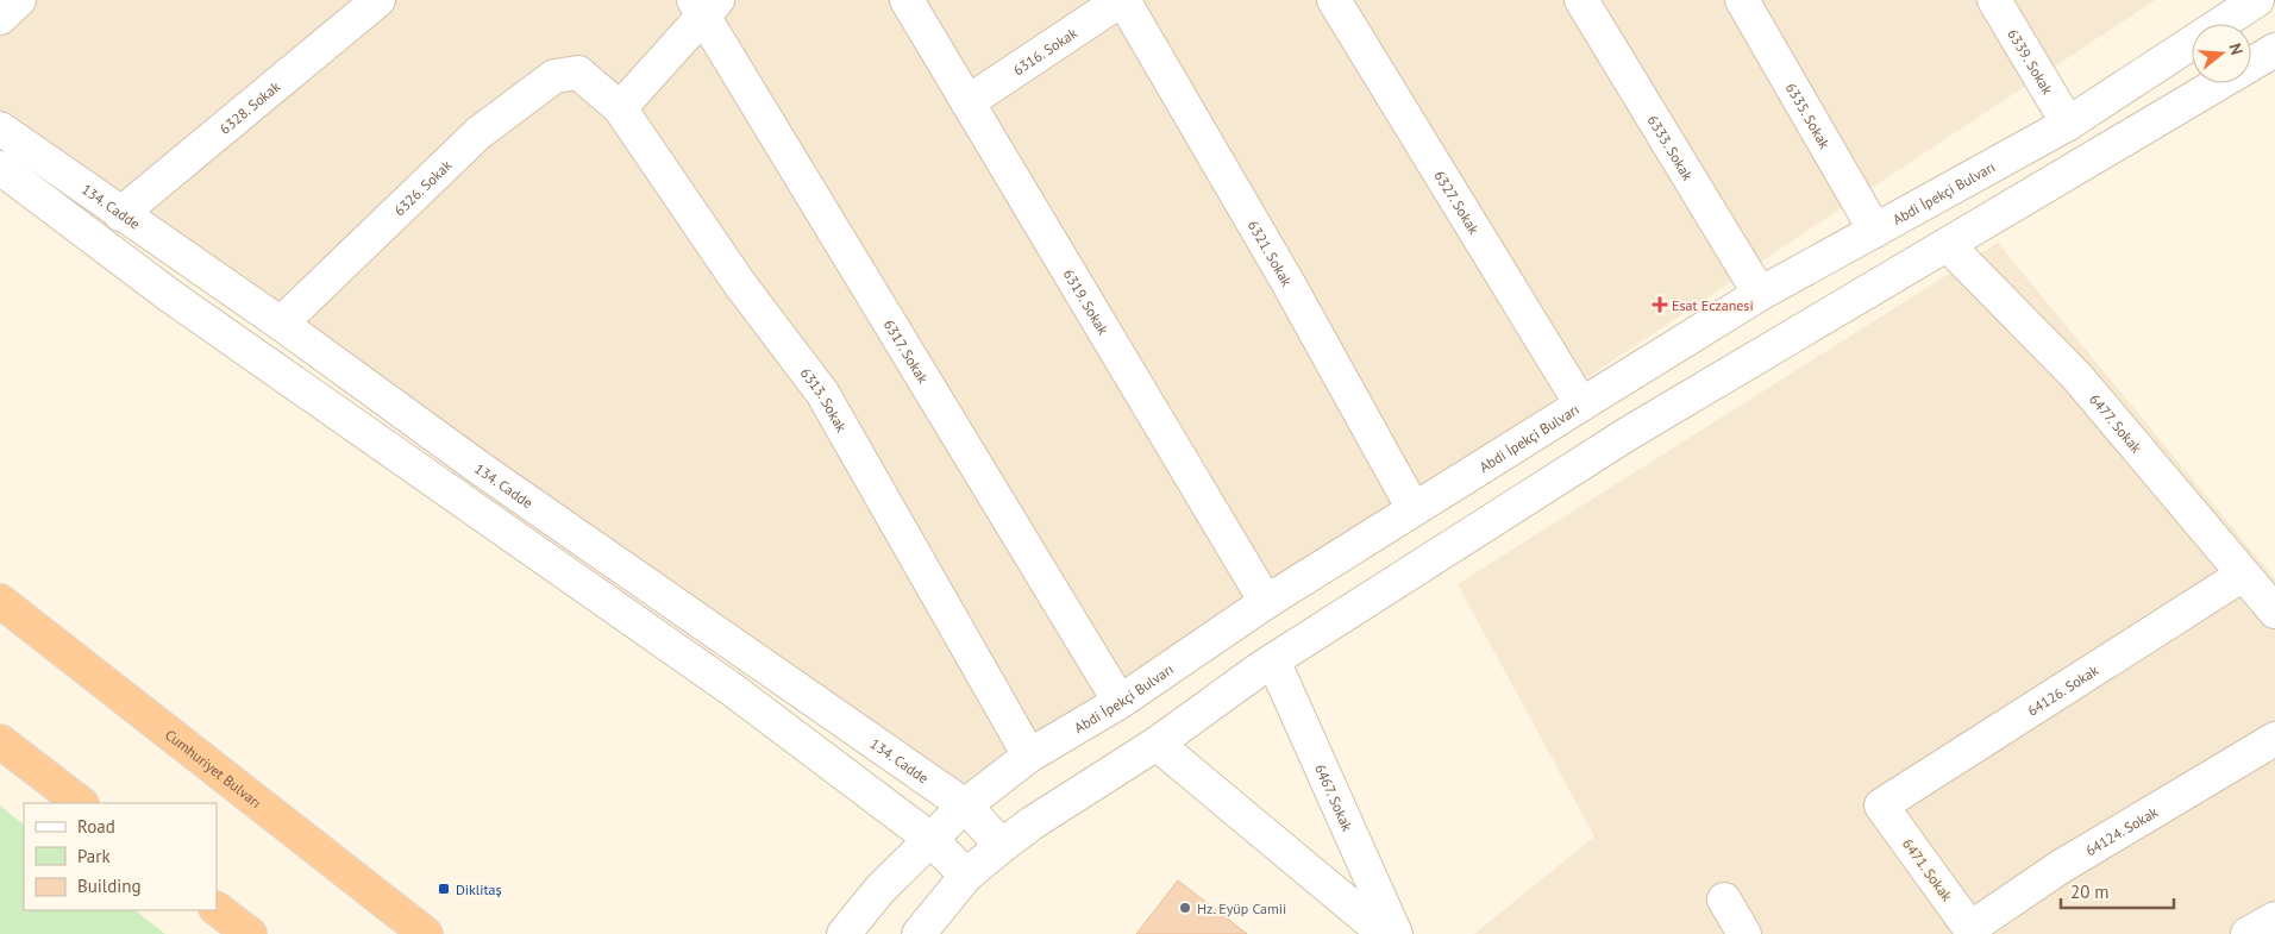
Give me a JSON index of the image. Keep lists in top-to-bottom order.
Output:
{
  "streets": {
    "highway": ["Cumhuriyet Bulvarı"],
    "street": [
      "6316. Sokak",
      "6339. Sokak",
      "6328. Sokak",
      "6335. Sokak",
      "6333. Sokak",
      "6326. Sokak",
      "Abdi İpekçi Bulvarı",
      "6327. Sokak",
      "134. Cadde",
      "6321. Sokak",
      "6319. Sokak",
      "6317. Sokak",
      "6313. Sokak",
      "6477. Sokak",
      "64126. Sokak",
      "6467. Sokak",
      "64124. Sokak",
      "6471. Sokak"
    ]
  },
  "crossings": [
    ["6316. Sokak", "6321. Sokak"],
    ["6316. Sokak", "6319. Sokak"],
    ["6339. Sokak", "Abdi İpekçi Bulvarı"],
    ["6328. Sokak", "134. Cadde"],
    ["6335. Sokak", "Abdi İpekçi Bulvarı"],
    ["6333. Sokak", "Abdi İpekçi Bulvarı"],
    ["6326. Sokak", "134. Cadde"],
    ["6326. Sokak", "6313. Sokak"],
    ["Abdi İpekçi Bulvarı", "6327. Sokak"],
    ["Abdi İpekçi Bulvarı", "134. Cadde"],
    ["Abdi İpekçi Bulvarı", "6321. Sokak"],
    ["Abdi İpekçi Bulvarı", "6319. Sokak"],
    ["Abdi İpekçi Bulvarı", "6317. Sokak"],
    ["Abdi İpekçi Bulvarı", "6313. Sokak"],
    ["6477. Sokak", "64126. Sokak"],
    ["64126. Sokak", "6471. Sokak"],
    ["64124. Sokak", "6471. Sokak"]
  ],
  "places": {
    "health": ["Esat Eczanesi"],
    "transit": ["Diklitaş"],
    "other": ["Hz. Eyüp Camii"]
  },
  "legend": ["Road", "Park", "Building"],
  "scale_bar": "20 m",
  "north": "right"
}
